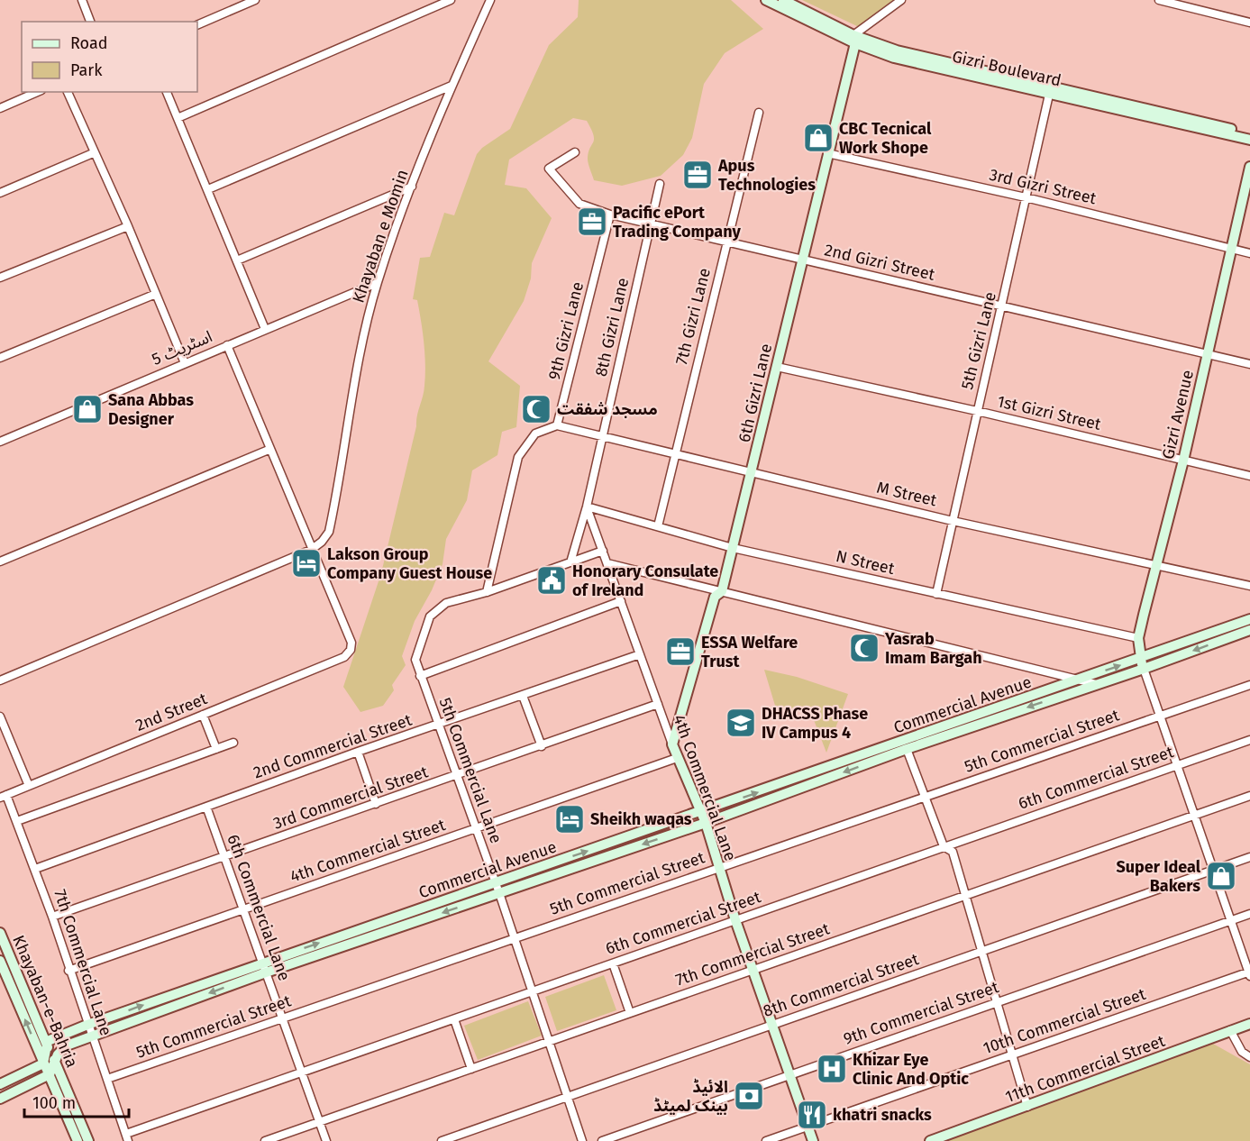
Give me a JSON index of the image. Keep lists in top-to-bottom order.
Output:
{
  "streets": {
    "main road": [
      "Gizri Boulevard",
      "6th Gizri Lane",
      "Gizri Avenue",
      "Commercial Avenue",
      "4th Commercial Lane",
      "Khayaban-e-Bahria",
      "11th Commercial Street"
    ],
    "street": [
      "3rd Gizri Street",
      "Khayaban e Momin",
      "2nd Gizri Street",
      "7th Gizri Lane",
      "8th Gizri Lane",
      "9th Gizri Lane",
      "5th Gizri Lane",
      "اسٹریٹ 5",
      "1st Gizri Street",
      "M Street",
      "N Street",
      "2nd Street",
      "5th Commercial Street",
      "2nd Commercial Street",
      "5th Commercial Lane",
      "6th Commercial Street",
      "3rd Commercial Street",
      "4th Commercial Street",
      "6th Commercial Lane",
      "7th Commercial Street",
      "7th Commercial Lane",
      "8th Commercial Street",
      "9th Commercial Street",
      "10th Commercial Street"
    ]
  },
  "crossings": [
    ["Gizri Boulevard", "5th Gizri Lane"],
    ["Gizri Boulevard", "6th Gizri Lane"],
    ["3rd Gizri Street", "5th Gizri Lane"],
    ["3rd Gizri Street", "6th Gizri Lane"],
    ["3rd Gizri Street", "Gizri Avenue"],
    ["Khayaban e Momin", "اسٹریٹ 5"],
    ["Khayaban e Momin", "2nd Street"],
    ["2nd Gizri Street", "7th Gizri Lane"],
    ["2nd Gizri Street", "8th Gizri Lane"],
    ["2nd Gizri Street", "9th Gizri Lane"],
    ["2nd Gizri Street", "5th Gizri Lane"],
    ["2nd Gizri Street", "6th Gizri Lane"],
    ["2nd Gizri Street", "Gizri Avenue"],
    ["7th Gizri Lane", "M Street"],
    ["7th Gizri Lane", "N Street"],
    ["8th Gizri Lane", "M Street"],
    ["8th Gizri Lane", "N Street"],
    ["8th Gizri Lane", "5th Commercial Lane"],
    ["8th Gizri Lane", "4th Commercial Lane"],
    ["9th Gizri Lane", "M Street"],
    ["5th Gizri Lane", "1st Gizri Street"],
    ["5th Gizri Lane", "M Street"],
    ["5th Gizri Lane", "N Street"],
    ["6th Gizri Lane", "1st Gizri Street"],
    ["6th Gizri Lane", "M Street"],
    ["6th Gizri Lane", "N Street"],
    ["6th Gizri Lane", "4th Commercial Lane"],
    ["1st Gizri Street", "Gizri Avenue"],
    ["Gizri Avenue", "M Street"],
    ["Gizri Avenue", "N Street"],
    ["Gizri Avenue", "Commercial Avenue"],
    ["N Street", "4th Commercial Lane"],
    ["Commercial Avenue", "5th Commercial Lane"],
    ["Commercial Avenue", "4th Commercial Lane"],
    ["Commercial Avenue", "6th Commercial Lane"],
    ["Commercial Avenue", "7th Commercial Lane"],
    ["Commercial Avenue", "Khayaban-e-Bahria"],
    ["2nd Street", "7th Commercial Lane"],
    ["5th Commercial Street", "5th Commercial Lane"],
    ["5th Commercial Street", "4th Commercial Lane"],
    ["5th Commercial Street", "6th Commercial Lane"],
    ["5th Commercial Street", "7th Commercial Lane"],
    ["2nd Commercial Street", "5th Commercial Lane"],
    ["2nd Commercial Street", "4th Commercial Lane"],
    ["2nd Commercial Street", "6th Commercial Lane"],
    ["2nd Commercial Street", "7th Commercial Lane"],
    ["5th Commercial Lane", "6th Commercial Street"],
    ["5th Commercial Lane", "4th Commercial Lane"],
    ["5th Commercial Lane", "3rd Commercial Street"],
    ["5th Commercial Lane", "4th Commercial Street"],
    ["5th Commercial Lane", "7th Commercial Street"],
    ["5th Commercial Lane", "8th Commercial Street"],
    ["6th Commercial Street", "4th Commercial Lane"],
    ["6th Commercial Street", "6th Commercial Lane"],
    ["6th Commercial Street", "7th Commercial Lane"],
    ["4th Commercial Lane", "3rd Commercial Street"],
    ["4th Commercial Lane", "4th Commercial Street"],
    ["4th Commercial Lane", "7th Commercial Street"],
    ["4th Commercial Lane", "8th Commercial Street"],
    ["4th Commercial Lane", "9th Commercial Street"],
    ["4th Commercial Lane", "10th Commercial Street"],
    ["3rd Commercial Street", "6th Commercial Lane"],
    ["3rd Commercial Street", "7th Commercial Lane"],
    ["4th Commercial Street", "6th Commercial Lane"],
    ["4th Commercial Street", "7th Commercial Lane"],
    ["6th Commercial Lane", "7th Commercial Street"]
  ],
  "places": {
    "shop": ["CBC Tecnical Work Shope", "Sana Abbas Designer", "Super Ideal Bakers"],
    "office": ["Apus Technologies", "Pacific ePort Trading Company", "ESSA Welfare Trust"],
    "mosque": ["مسجد شفقت", "Yasrab Imam Bargah"],
    "hotel": ["Lakson Group Company Guest House", "Sheikh waqas"],
    "public building": ["Honorary Consulate of Ireland"],
    "school or university": ["DHACSS Phase IV Campus 4"],
    "hospital": ["Khizar Eye Clinic And Optic"],
    "bank": ["الائیڈ بینک لمیٹڈ"],
    "restaurant": ["khatri snacks"]
  },
  "legend": ["Road", "Park"],
  "scale_bar": "100 m"
}
